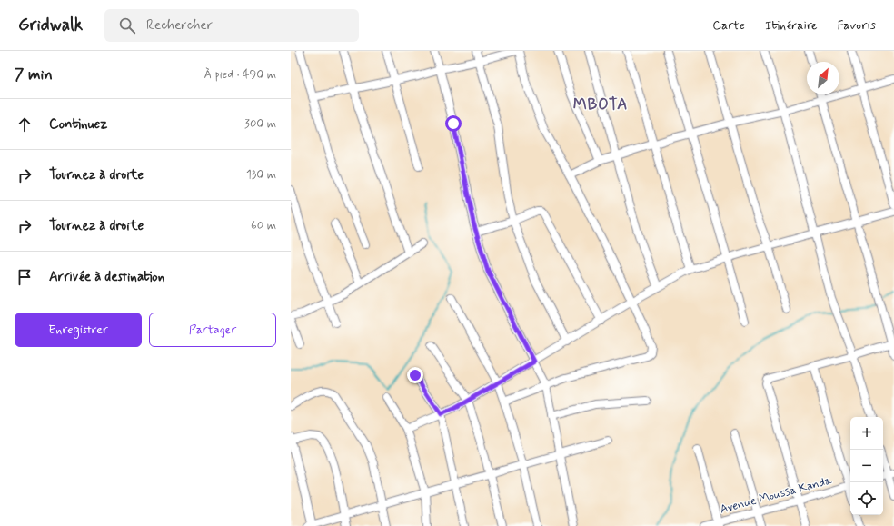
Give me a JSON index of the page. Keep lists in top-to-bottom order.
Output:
{
  "streets": {
    "street": ["Avenue Moussa Kanda"]
  },
  "districts": ["MBOTA"],
  "north": "top right",
  "page": {
    "header": "Gridwalk",
    "search": "Rechercher",
    "nav": ["Carte", "Itinéraire", "Favoris"],
    "heading": ["7 min", "À pied · 490 m"],
    "list": [
      ["Continuez", "300 m"],
      ["Tournez à droite", "130 m"],
      ["Tournez à droite", "60 m"],
      "Arrivée à destination"
    ],
    "buttons": ["Enregistrer", "Partager"],
    "map_buttons": ["+", "−"]
  }
}
